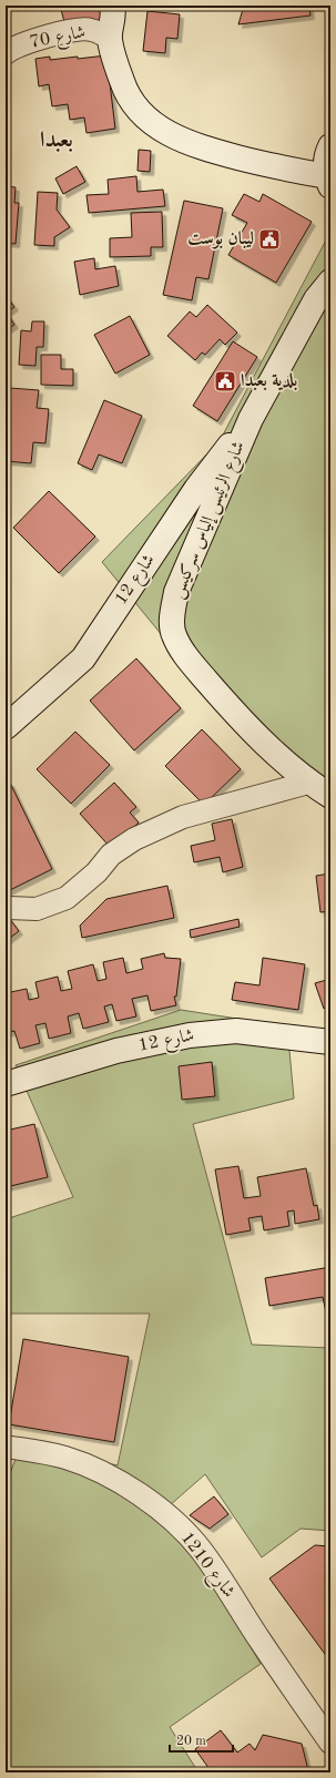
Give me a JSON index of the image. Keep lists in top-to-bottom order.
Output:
{
  "streets": {
    "main road": ["شارع الرئيس إلياس سركيس", "شارع 12"],
    "street": ["شارع 70", "شارع 1210"]
  },
  "crossings": [
    ["شارع الرئيس إلياس سركيس", "شارع 12"]
  ],
  "districts": ["بعبدا"],
  "places": {
    "public building": ["ليبان بوست", "بلدية بعبدا"]
  },
  "scale_bar": "20 m"
}
